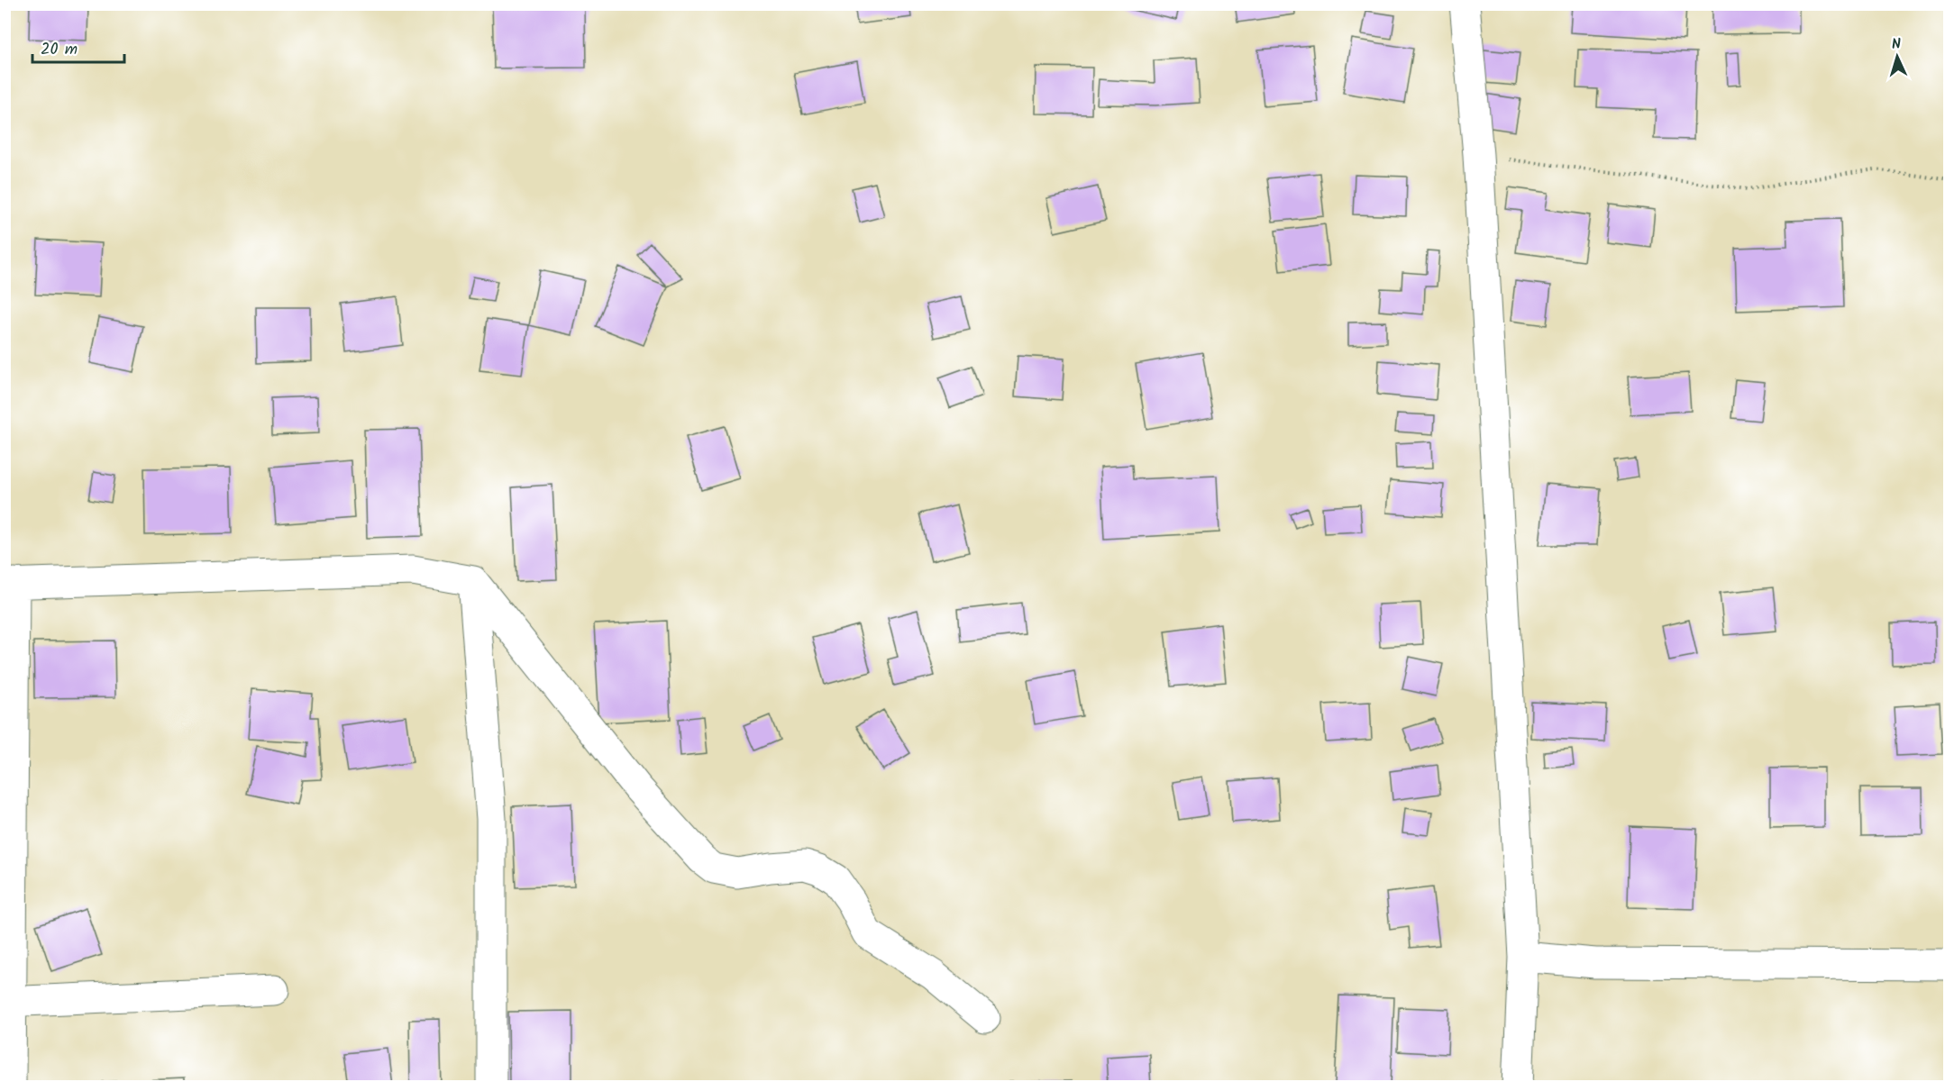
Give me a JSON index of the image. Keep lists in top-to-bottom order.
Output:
{
  "scale_bar": "20 m",
  "north": "top"
}
